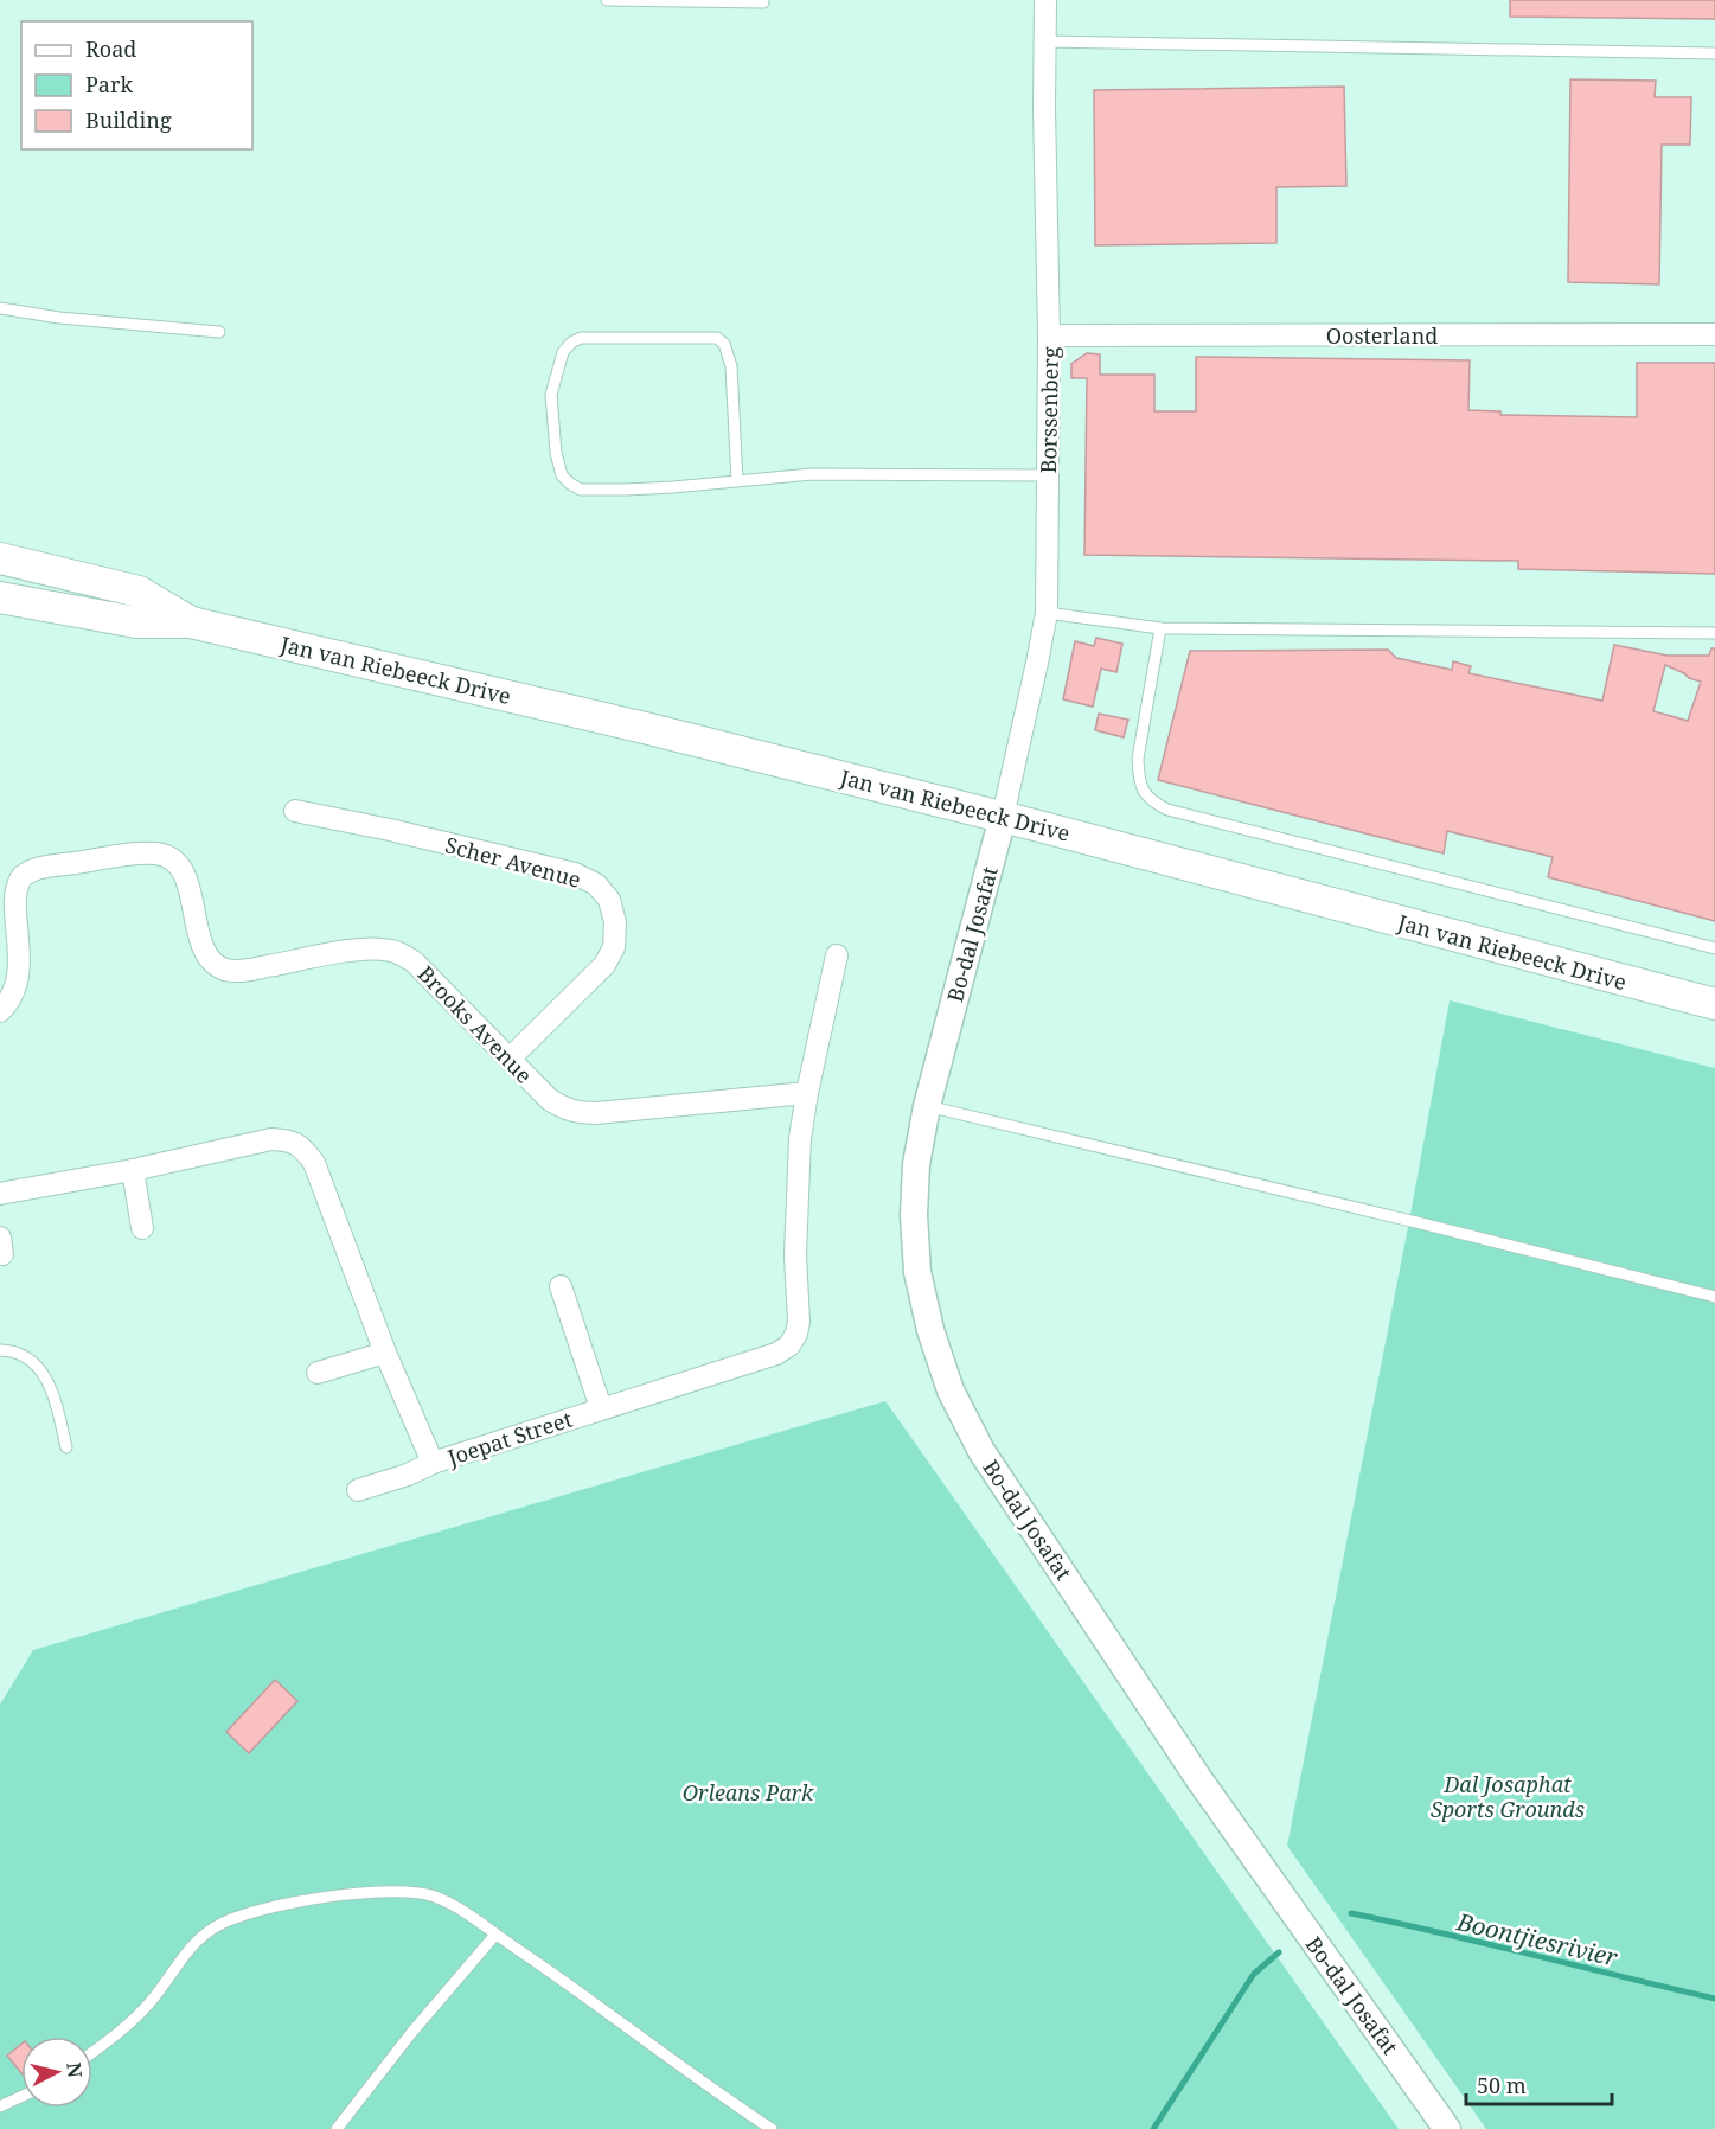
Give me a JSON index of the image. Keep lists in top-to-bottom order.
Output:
{
  "streets": {
    "main road": ["Jan van Riebeeck Drive"],
    "street": [
      "Oosterland",
      "Borssenberg",
      "Scher Avenue",
      "Bo-dal Josafat",
      "Brooks Avenue",
      "Joepat Street"
    ]
  },
  "crossings": [
    ["Oosterland", "Borssenberg"],
    ["Borssenberg", "Jan van Riebeeck Drive"],
    ["Borssenberg", "Bo-dal Josafat"],
    ["Jan van Riebeeck Drive", "Bo-dal Josafat"],
    ["Scher Avenue", "Brooks Avenue"],
    ["Brooks Avenue", "Joepat Street"]
  ],
  "water": ["Boontjiesrivier"],
  "parks": ["Dal Josaphat Sports Grounds", "Orleans Park"],
  "legend": ["Road", "Park", "Building"],
  "scale_bar": "50 m",
  "north": "right"
}
